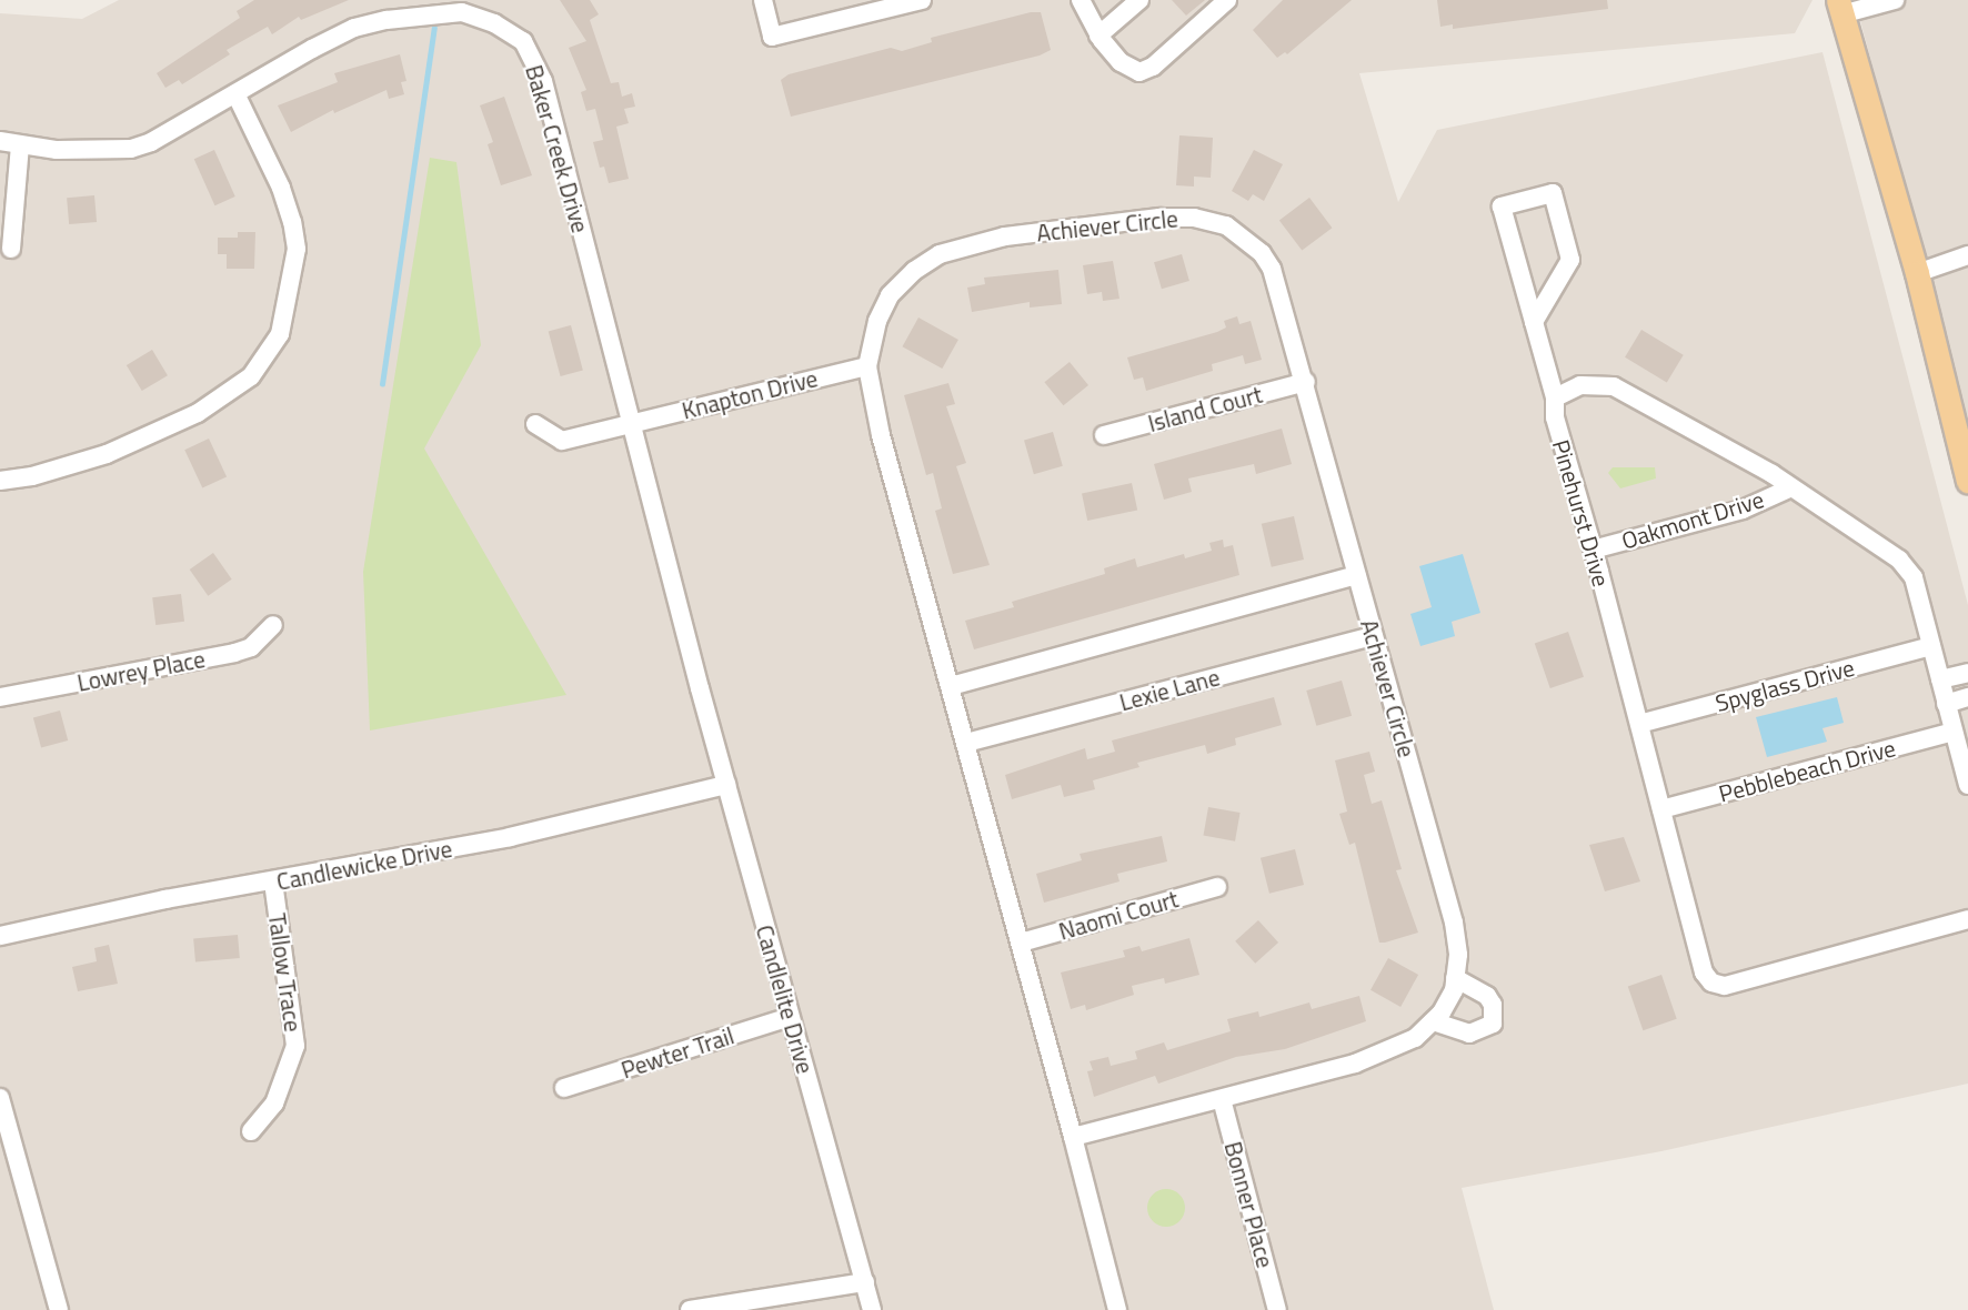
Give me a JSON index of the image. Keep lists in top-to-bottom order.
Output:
{
  "streets": {
    "street": [
      "Baker Creek Drive",
      "Achiever Circle",
      "Knapton Drive",
      "Island Court",
      "Pinehurst Drive",
      "Oakmont Drive",
      "Lowrey Place",
      "Spyglass Drive",
      "Lexie Lane",
      "Pebblebeach Drive",
      "Candlewicke Drive",
      "Naomi Court",
      "Tallow Trace",
      "Candlelite Drive",
      "Pewter Trail",
      "Bonner Place"
    ]
  },
  "crossings": [
    ["Baker Creek Drive", "Knapton Drive"],
    ["Baker Creek Drive", "Candlelite Drive"],
    ["Achiever Circle", "Knapton Drive"],
    ["Achiever Circle", "Island Court"],
    ["Achiever Circle", "Lexie Lane"],
    ["Achiever Circle", "Naomi Court"],
    ["Achiever Circle", "Bonner Place"],
    ["Pinehurst Drive", "Oakmont Drive"],
    ["Pinehurst Drive", "Spyglass Drive"],
    ["Pinehurst Drive", "Pebblebeach Drive"],
    ["Candlewicke Drive", "Tallow Trace"],
    ["Candlewicke Drive", "Candlelite Drive"],
    ["Candlelite Drive", "Pewter Trail"]
  ]
}
